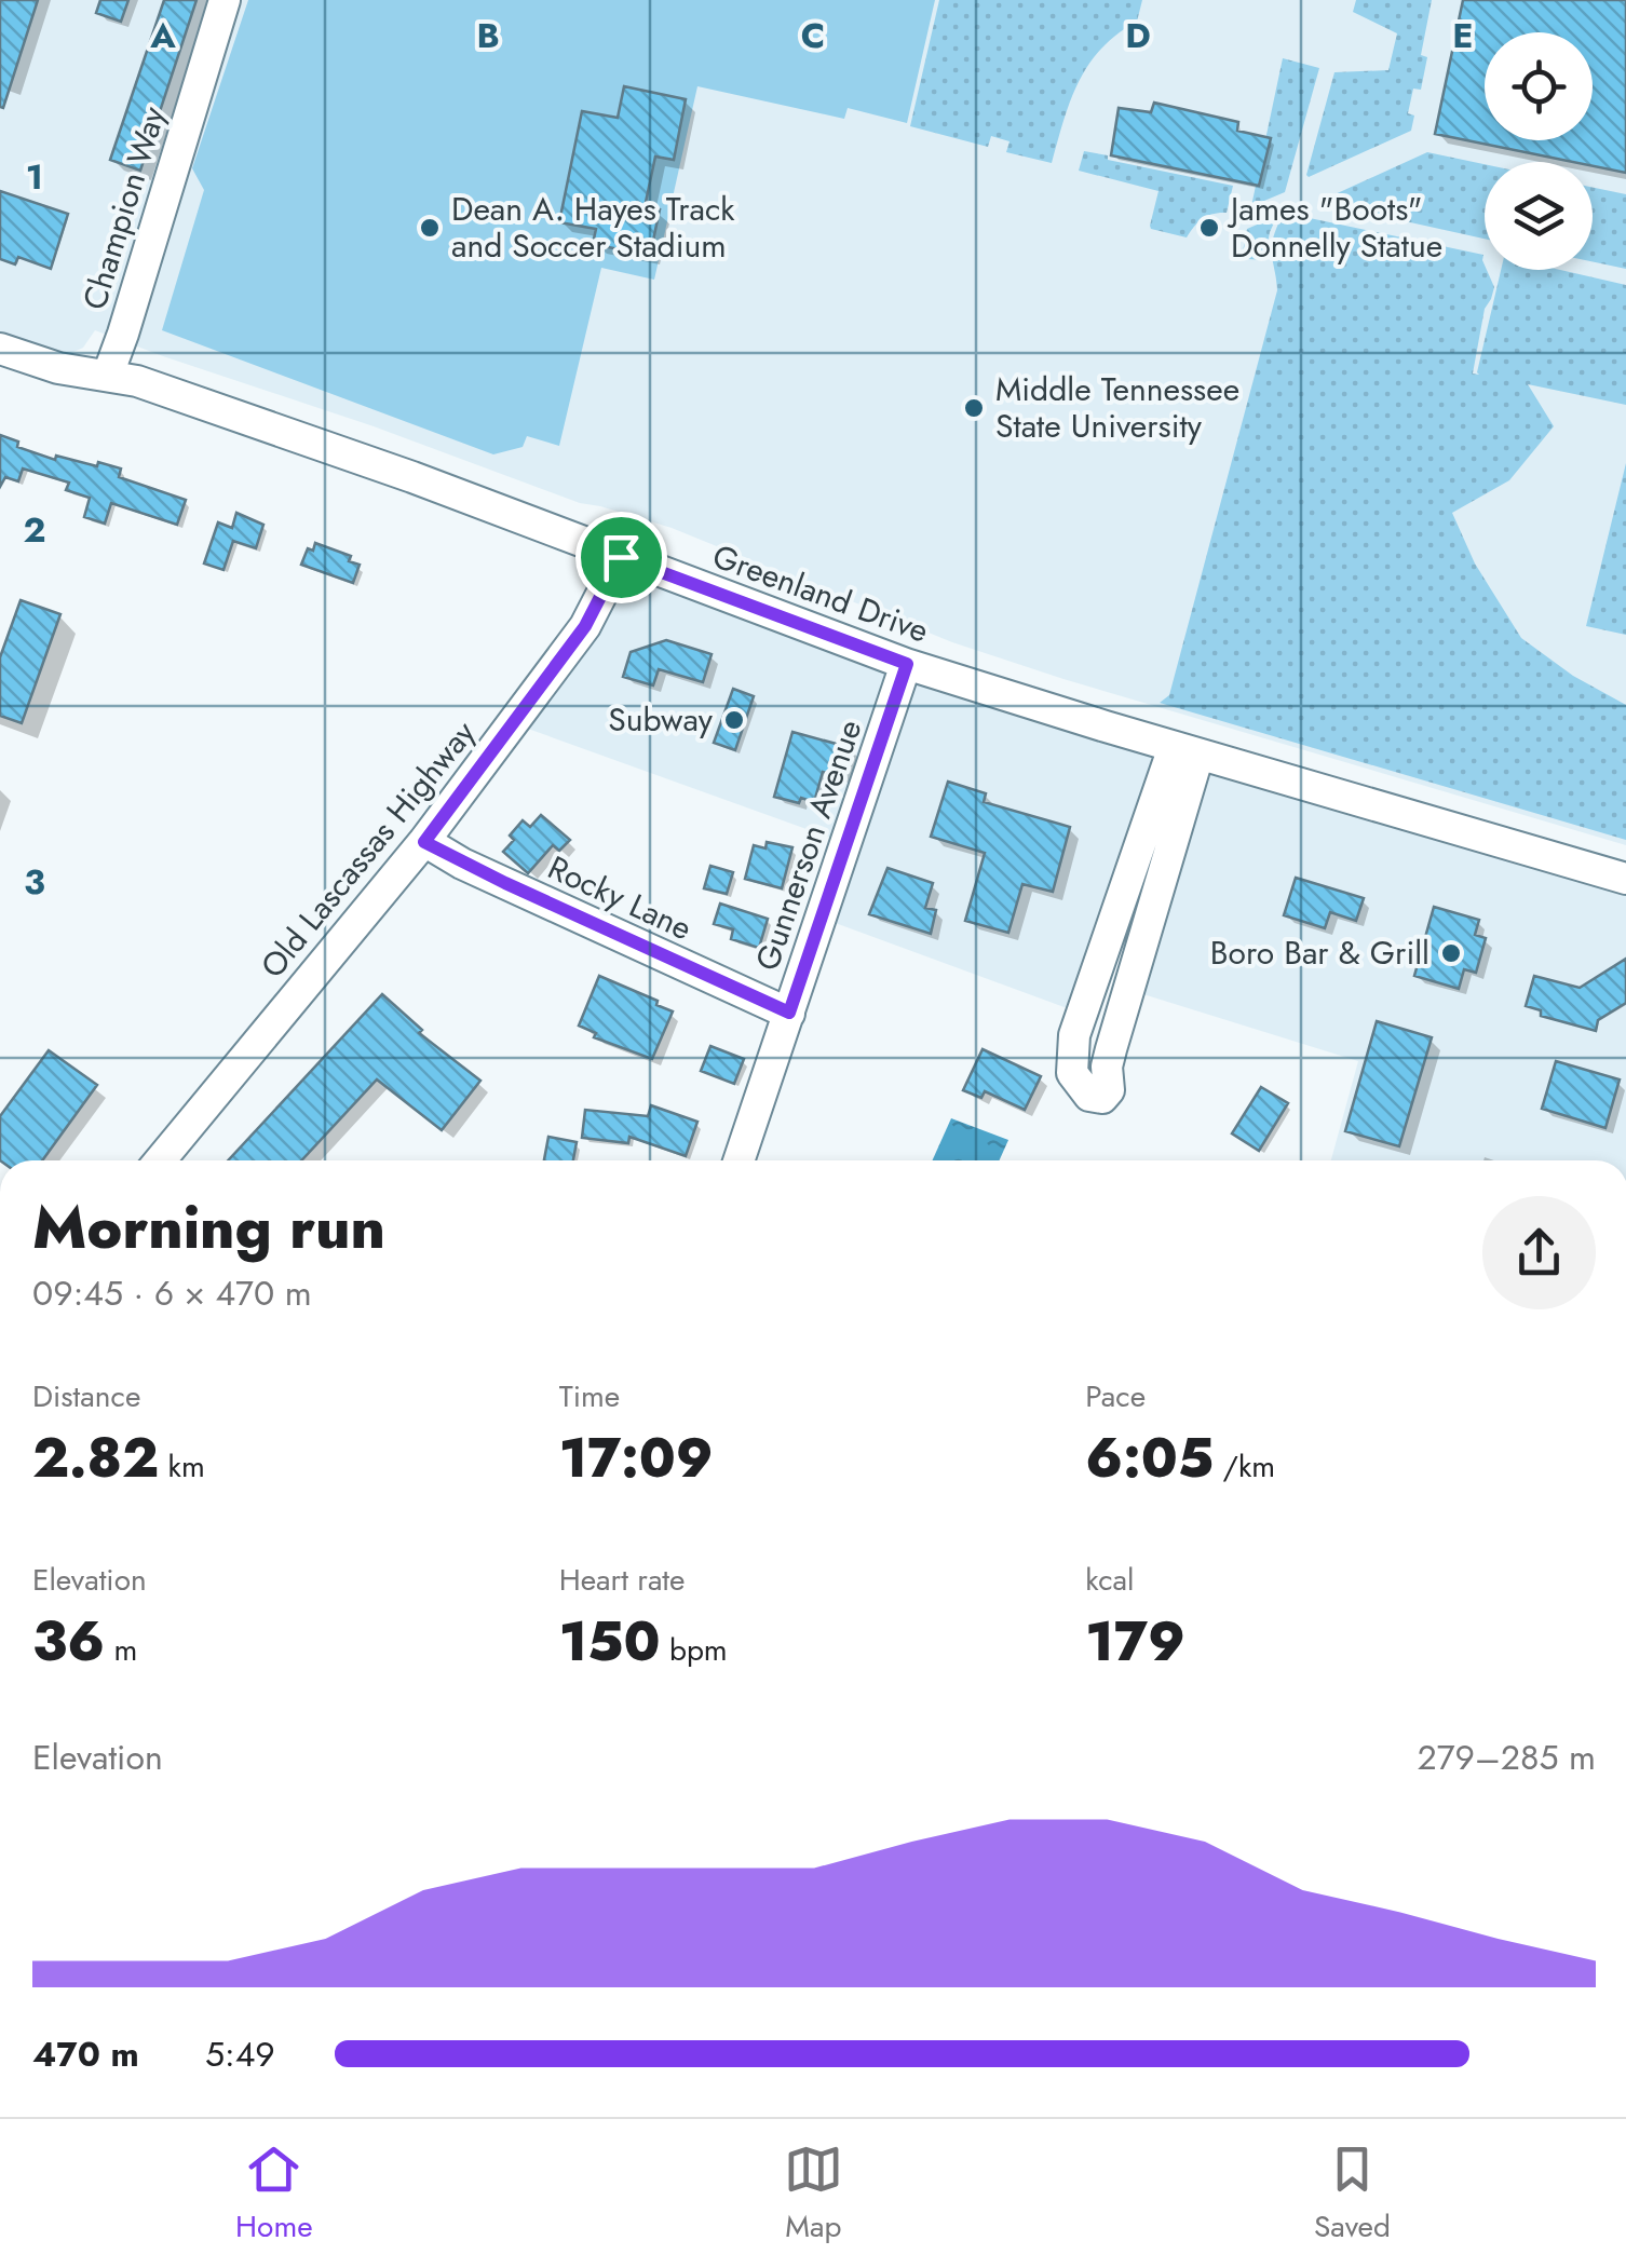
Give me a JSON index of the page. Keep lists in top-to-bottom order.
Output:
{
  "streets": {
    "street": [
      "Champion Way",
      "Greenland Drive",
      "Gunnerson Avenue",
      "Old Lascassas Highway",
      "Rocky Lane"
    ]
  },
  "crossings": [
    ["Champion Way", "Greenland Drive"],
    ["Greenland Drive", "Gunnerson Avenue"],
    ["Greenland Drive", "Old Lascassas Highway"],
    ["Gunnerson Avenue", "Rocky Lane"],
    ["Old Lascassas Highway", "Rocky Lane"]
  ],
  "places": [
    "Dean A. Hayes Track and Soccer Stadium",
    "James \"Boots\" Donnelly Statue",
    "Middle Tennessee State University",
    "Subway",
    "Boro Bar & Grill"
  ],
  "page": {
    "heading": ["Morning run", "09:45 · 6 × 470 m"],
    "stats": [
      ["Distance", "2.82 km"],
      ["Time", "17:09"],
      ["Pace", "6:05 /km"],
      ["Elevation", "36 m"],
      ["Heart rate", "150 bpm"],
      ["kcal", "179"]
    ],
    "chart": ["Elevation", "279–285 m"],
    "list": [
      {
        "name": "470 m",
        "note": "5:49"
      }
    ],
    "tabs": ["Home", "Map", "Saved"]
  },
  "grid": {
    "columns": [
      "A",
      "B",
      "C",
      "D",
      "E"
    ],
    "rows": ["1", "2", "3"]
  }
}
